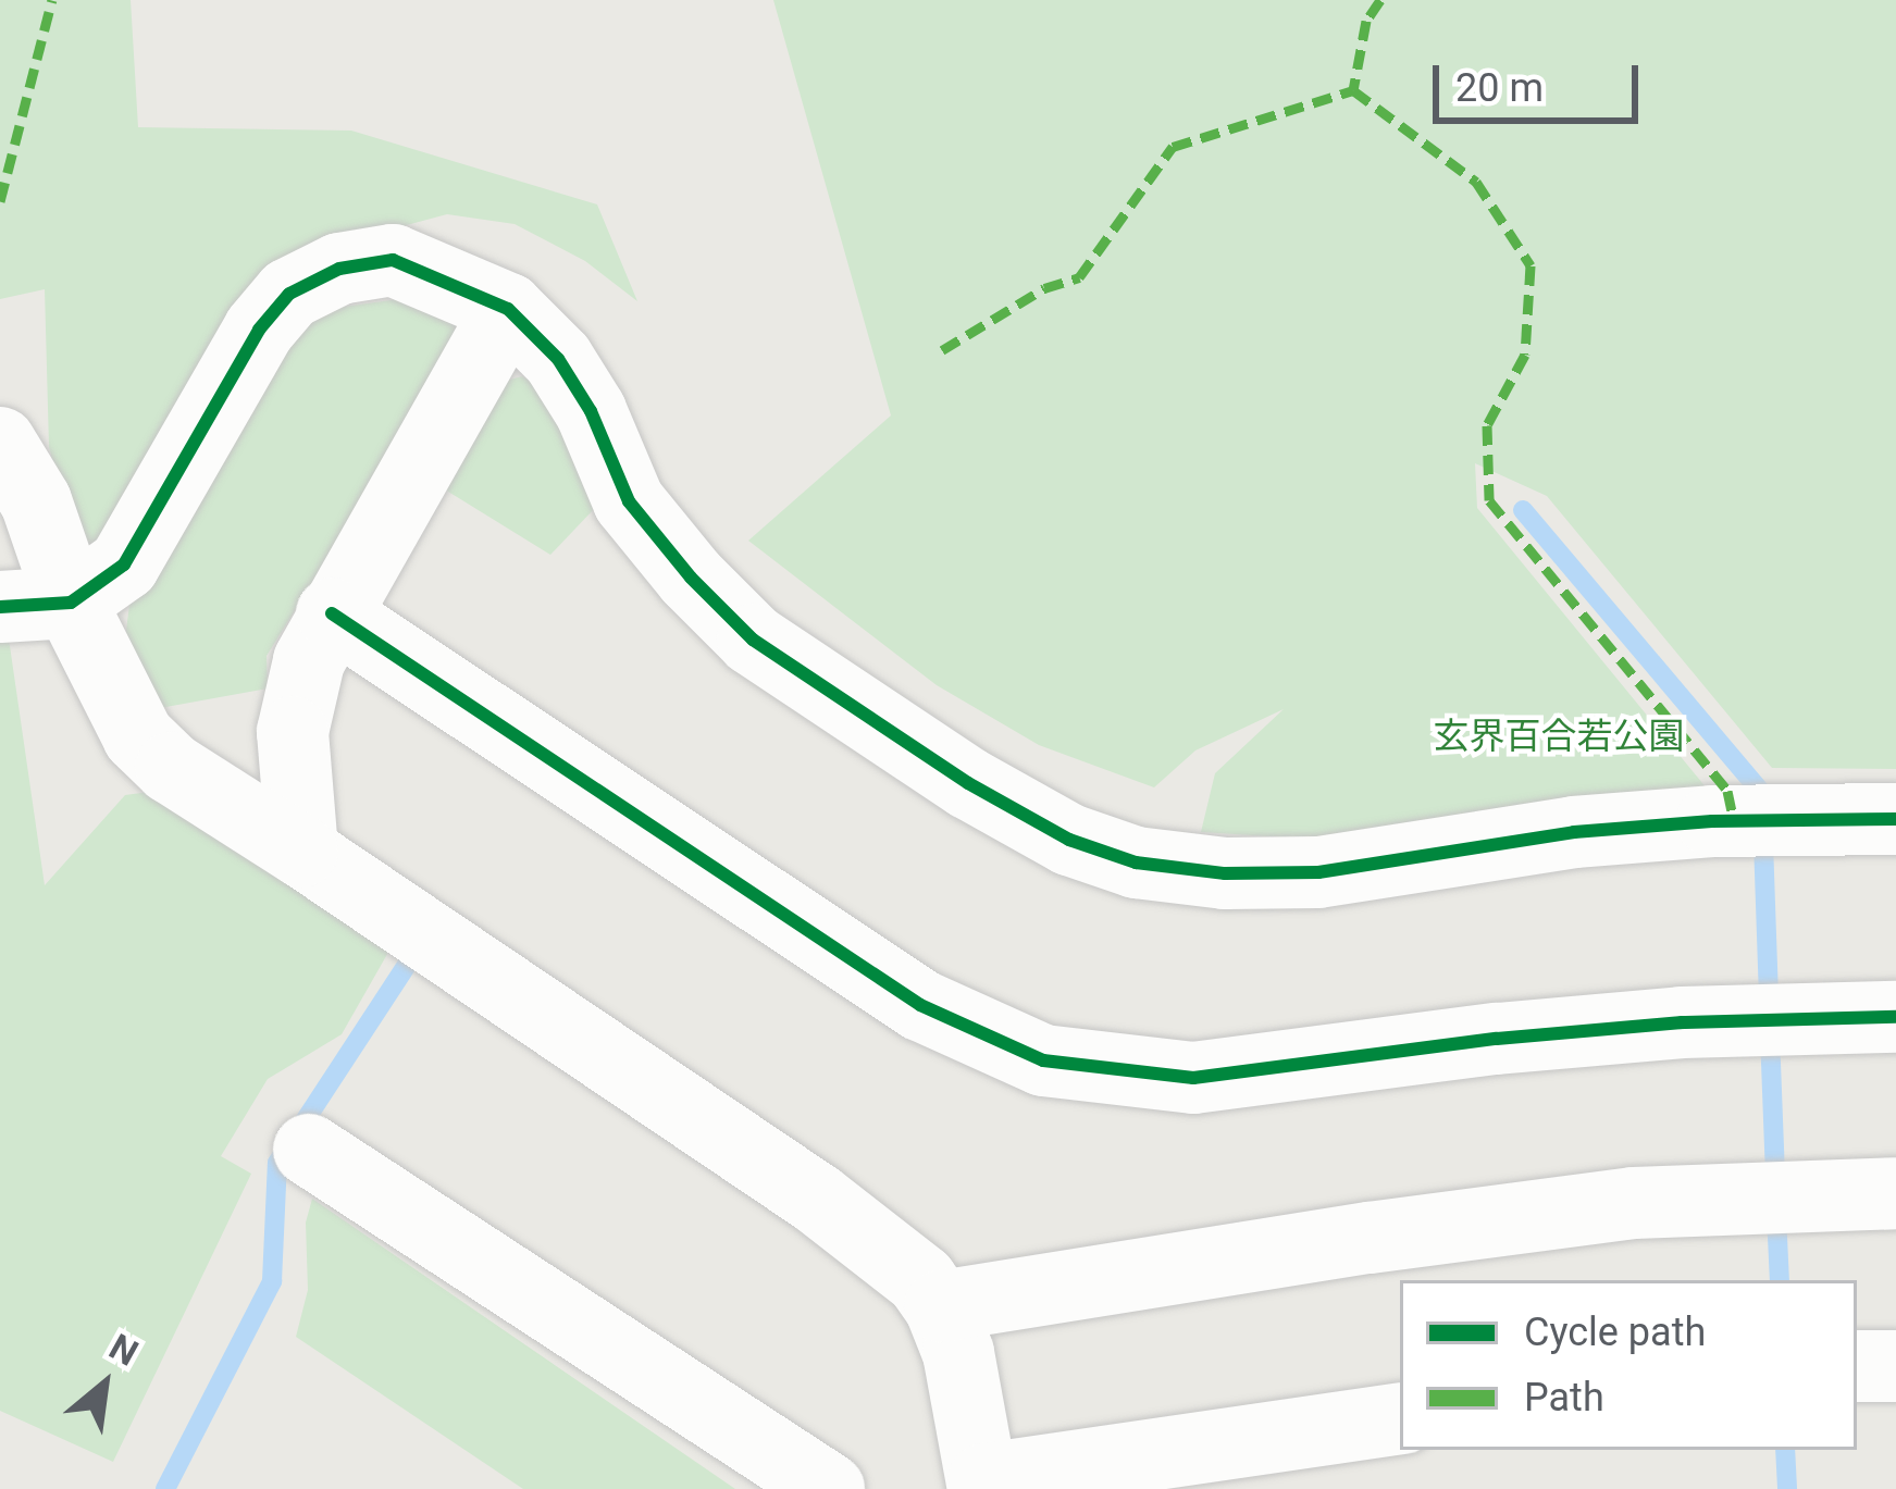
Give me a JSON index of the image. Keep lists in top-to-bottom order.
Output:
{
  "parks": ["玄界百合若公園"],
  "legend": ["Cycle path", "Path"],
  "scale_bar": "20 m",
  "north": "top right"
}
